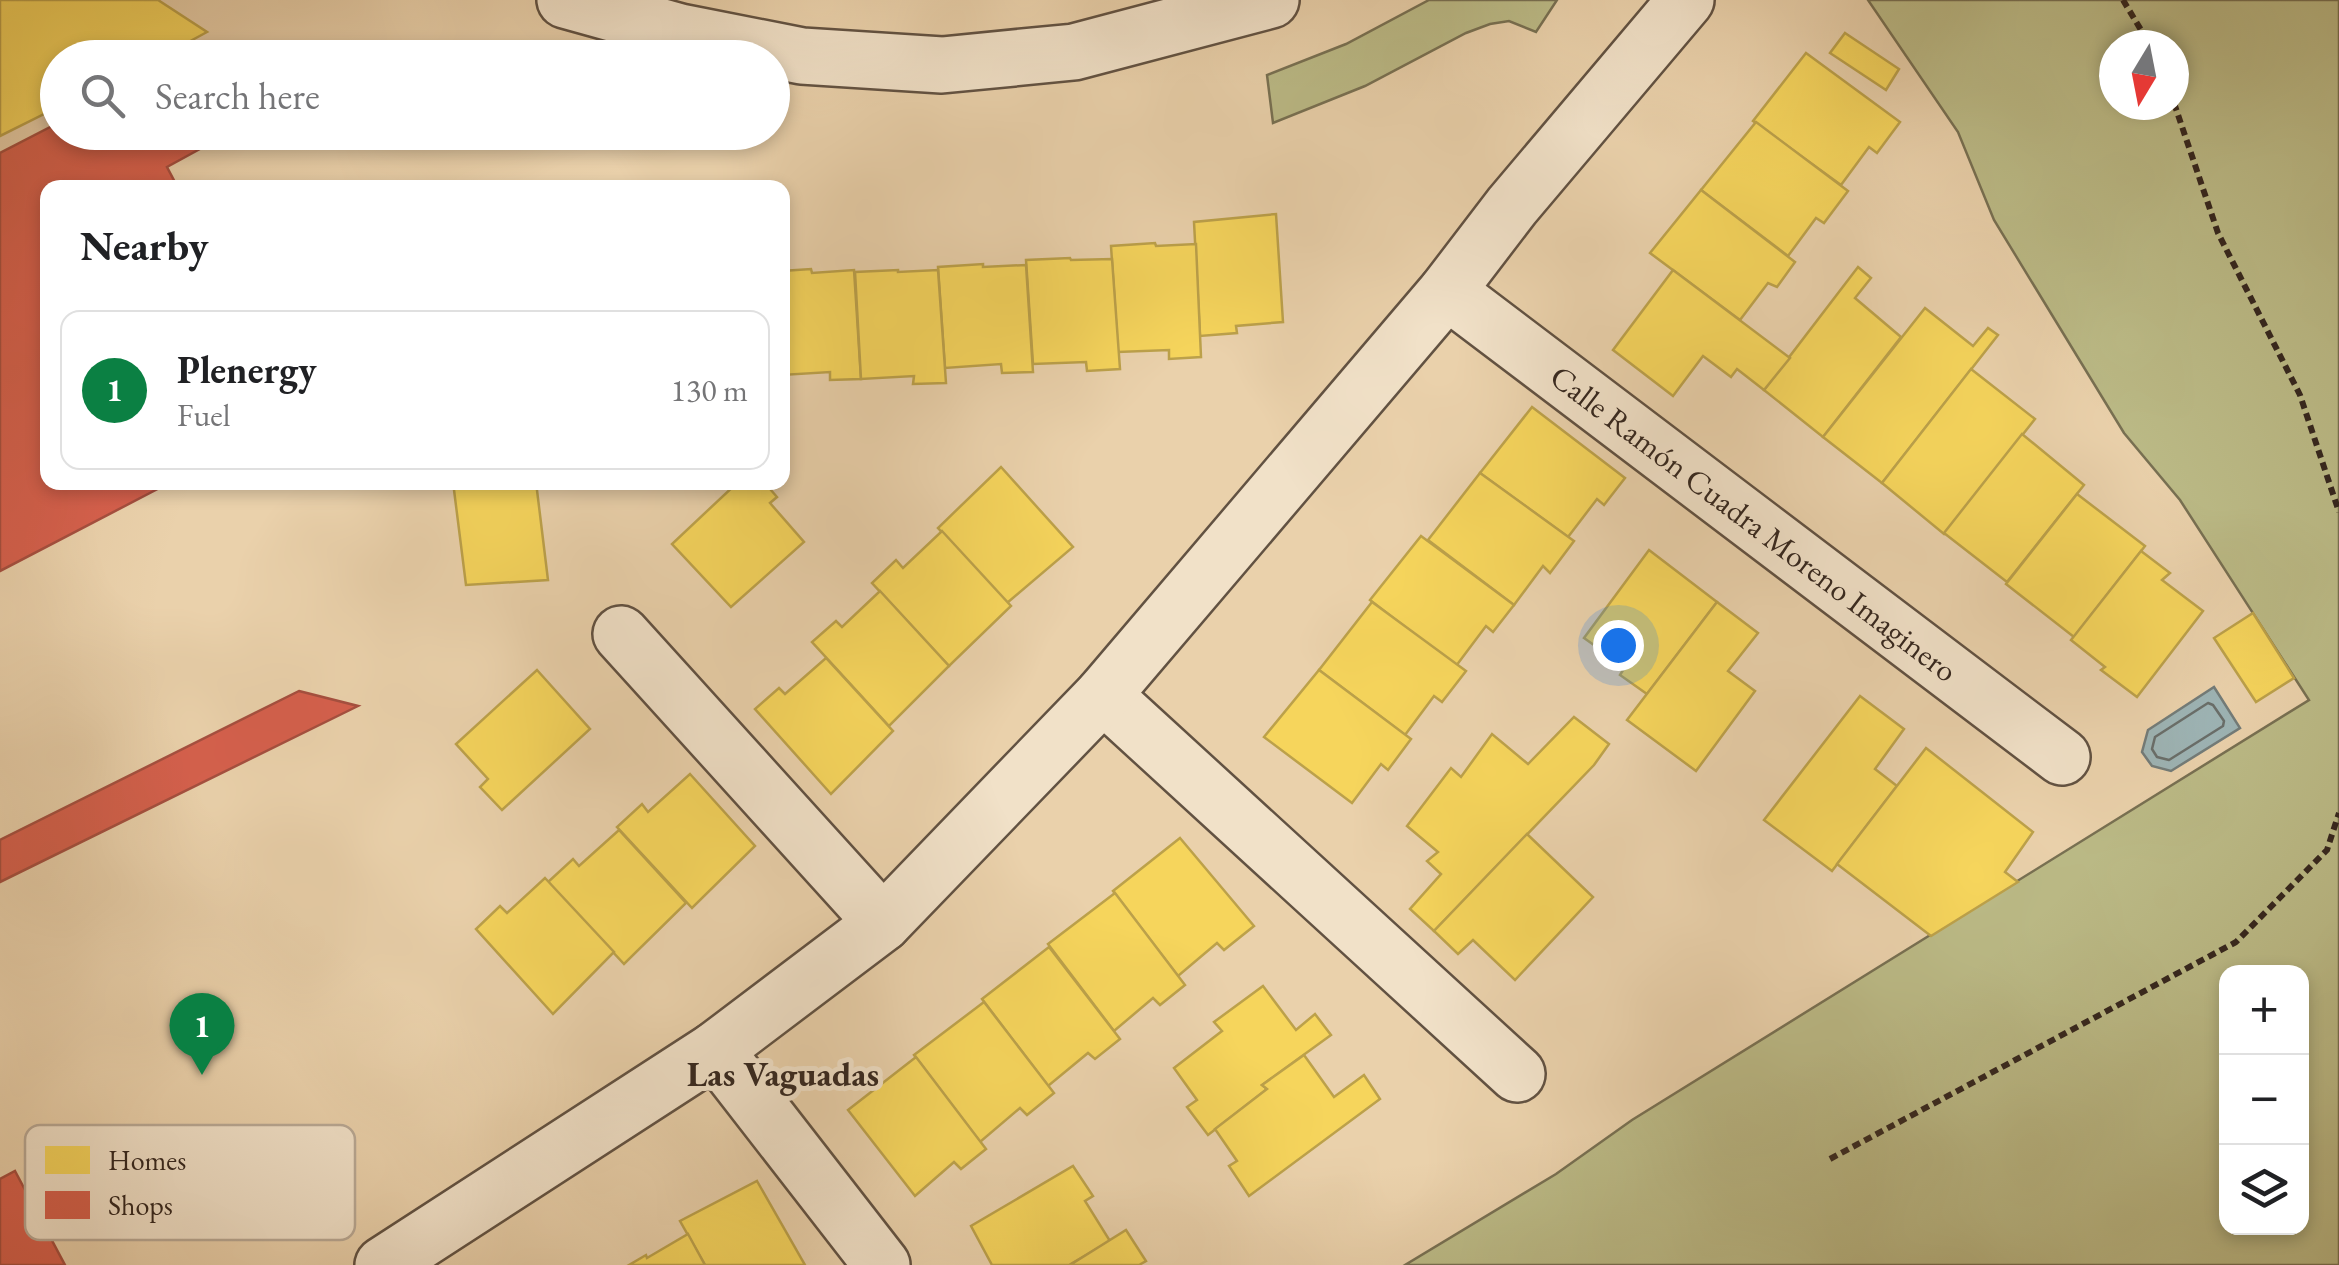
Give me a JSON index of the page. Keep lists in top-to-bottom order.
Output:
{
  "streets": {
    "street": ["Calle Ramón Cuadra Moreno Imaginero"]
  },
  "districts": ["Las Vaguadas"],
  "legend": ["Homes", "Shops"],
  "north": "bottom",
  "page": {
    "search": "Search here",
    "heading": "Nearby",
    "list": [
      {
        "mark": "1",
        "name": "Plenergy",
        "note": "Fuel",
        "value": "130 m"
      }
    ],
    "map_buttons": ["+", "−"],
    "pins": "1"
  }
}
